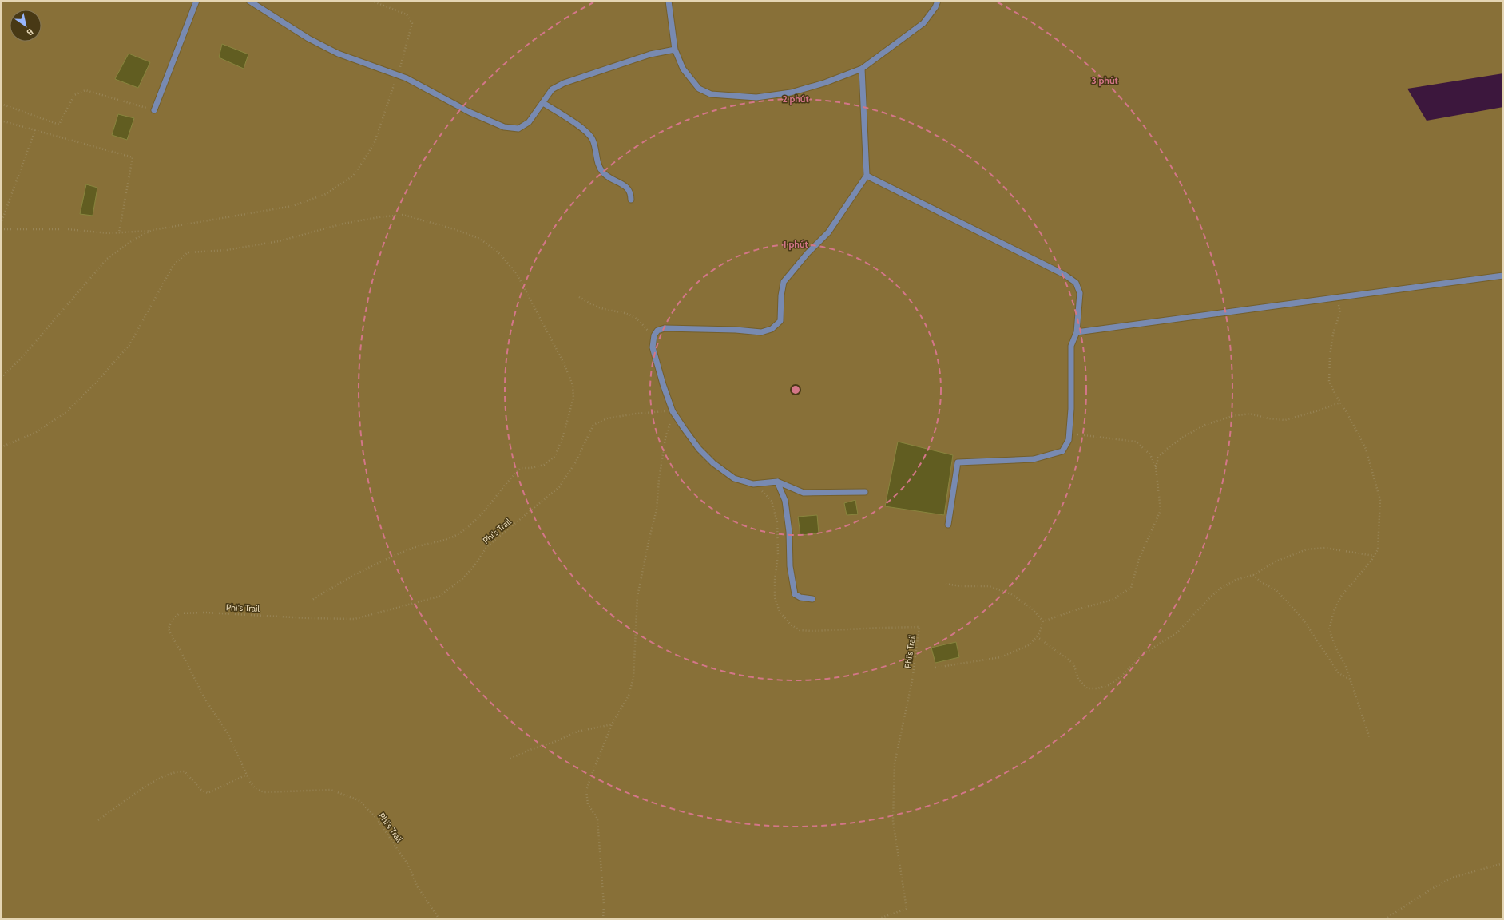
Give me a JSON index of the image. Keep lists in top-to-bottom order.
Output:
{
  "streets": {
    "path": ["Phi's Trail"]
  },
  "north": "bottom right",
  "rings": ["3 phút", "2 phút", "1 phút"]
}
